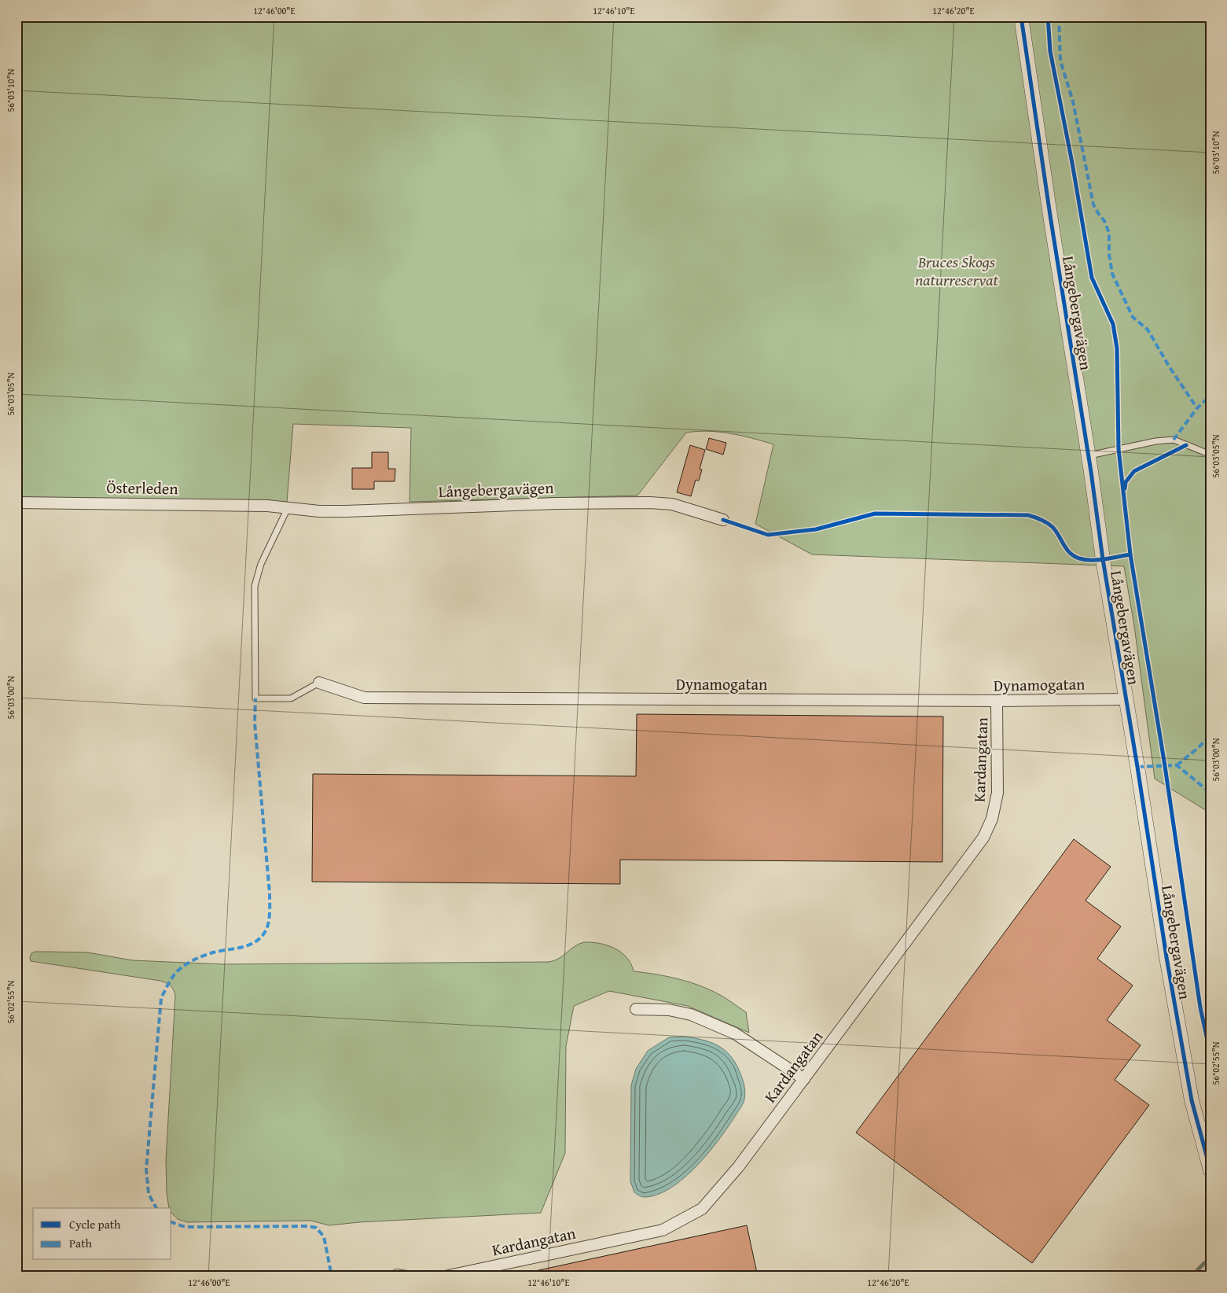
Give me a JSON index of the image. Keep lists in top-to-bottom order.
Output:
{
  "streets": {
    "street": [
      "Långebergavägen",
      "Österleden",
      "Dynamogatan",
      "Kardangatan"
    ]
  },
  "crossings": [
    ["Långebergavägen", "Österleden"],
    ["Långebergavägen", "Dynamogatan"],
    ["Dynamogatan", "Kardangatan"]
  ],
  "parks": ["Bruces Skogs naturreservat"],
  "legend": ["Cycle path", "Path"],
  "coordinates": [
    "12°46'00\"E",
    "12°46'10\"E",
    "12°46'20\"E",
    "56°03'10\"N",
    "56°03'05\"N",
    "56°03'00\"N",
    "56°02'55\"N"
  ]
}
